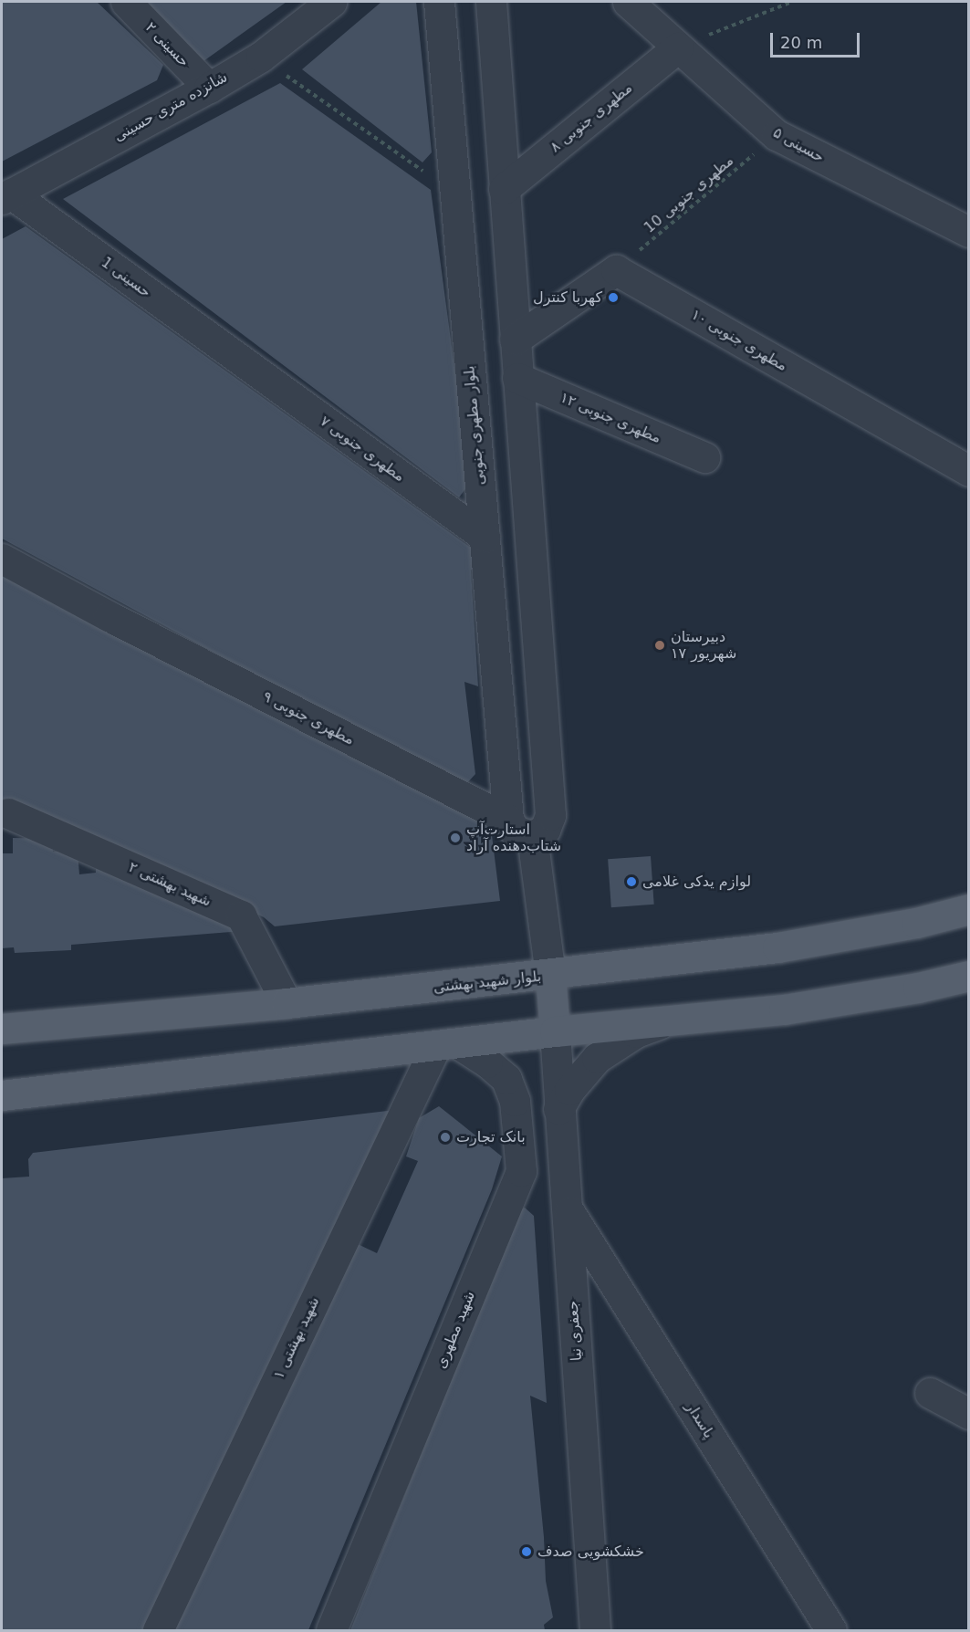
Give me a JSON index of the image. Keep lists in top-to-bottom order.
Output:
{
  "streets": {
    "main road": ["بلوار شهید بهشتی"],
    "street": [
      "حسینی ۲",
      "شانزده متری حسینی",
      "مطهری جنوبی ۸",
      "حسینی ۵",
      "حسینی 1",
      "مطهری جنوبی ۱۰",
      "مطهری جنوبی ۱۲",
      "بلوار مطهری جنوبی",
      "مطهری جنوبی ۷",
      "مطهری جنوبی ۹",
      "شهید بهشتی ۲",
      "شهید مطهری",
      "جعفری نیا",
      "شهید بهشتی ۱",
      "پاسدار"
    ],
    "path": ["مطهری جنوبی 10"]
  },
  "crossings": [
    ["حسینی ۲", "شانزده متری حسینی"],
    ["شانزده متری حسینی", "حسینی 1"],
    ["مطهری جنوبی ۸", "حسینی ۵"],
    ["حسینی ۵", "مطهری جنوبی 10"],
    ["مطهری جنوبی 10", "مطهری جنوبی ۱۰"],
    ["حسینی 1", "مطهری جنوبی ۷"],
    ["بلوار مطهری جنوبی", "مطهری جنوبی ۷"],
    ["بلوار مطهری جنوبی", "مطهری جنوبی ۹"],
    ["بلوار مطهری جنوبی", "بلوار شهید بهشتی"],
    ["شهید بهشتی ۲", "بلوار شهید بهشتی"],
    ["شهید مطهری", "شهید بهشتی ۱"],
    ["جعفری نیا", "پاسدار"]
  ],
  "places": [
    "کهربا کنترل",
    "دبیرستان ۱۷ شهریور",
    "استارت‌آپ شتاب‌دهنده آراد",
    "لوازم یدکی غلامی",
    "بانک تجارت",
    "خشکشویی صدف"
  ],
  "scale_bar": "20 m"
}
